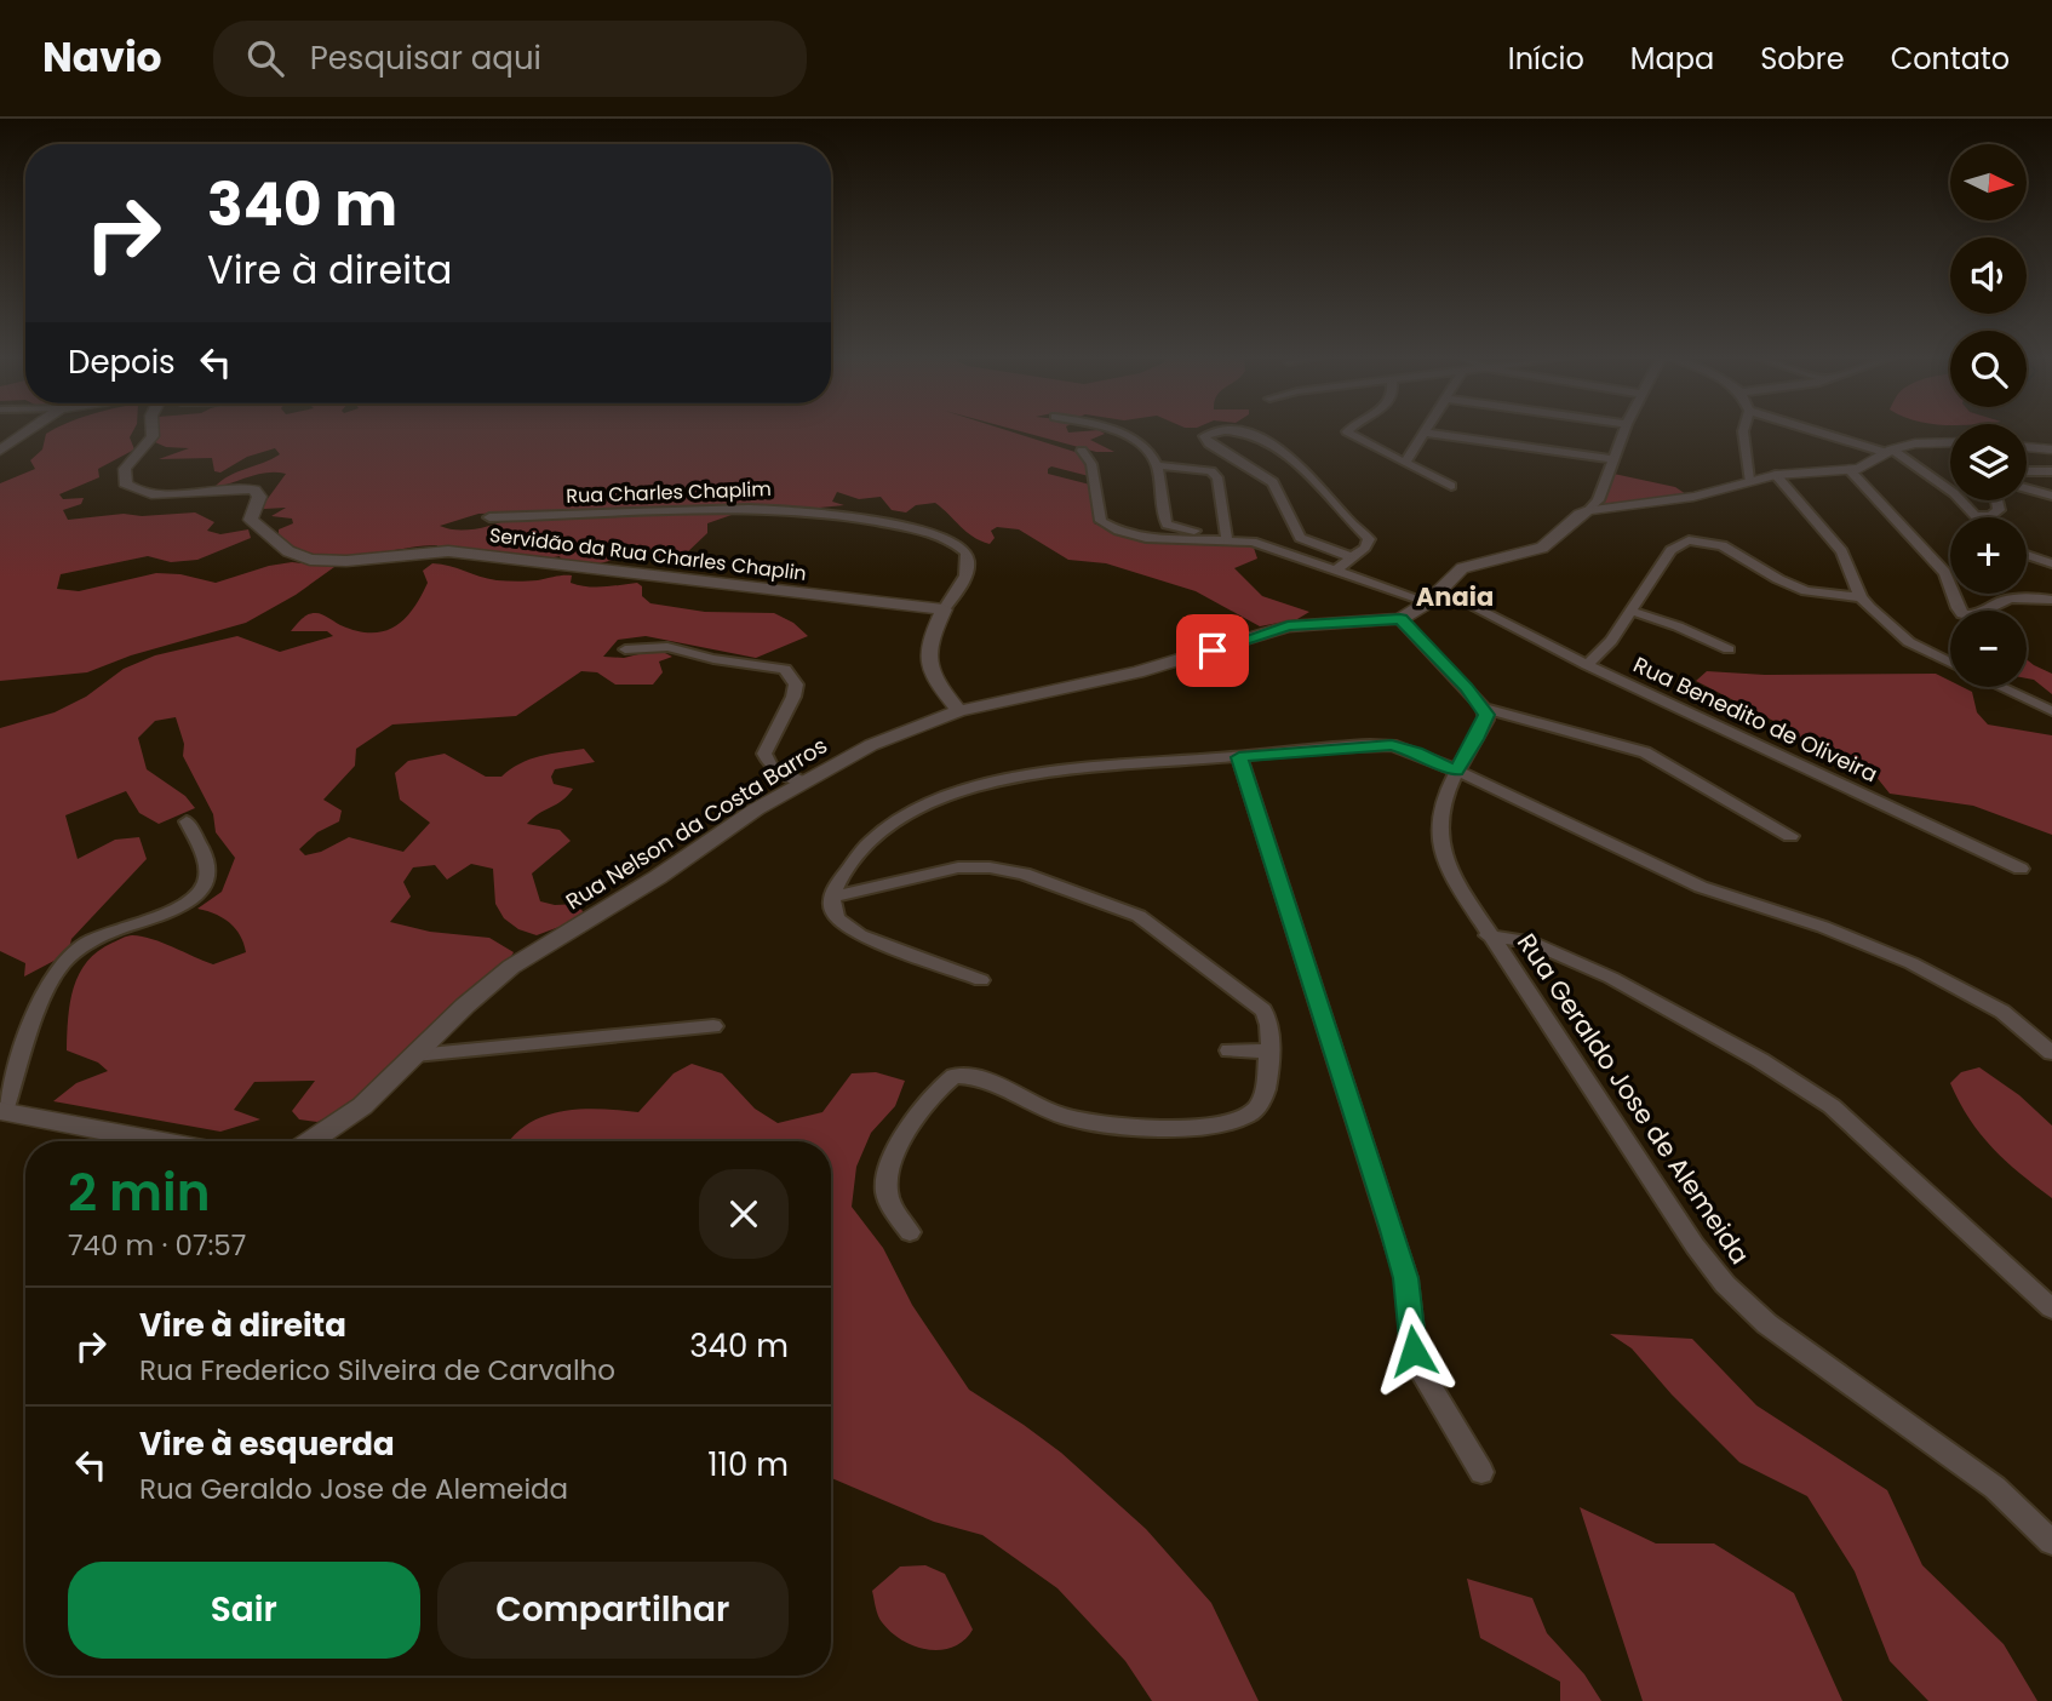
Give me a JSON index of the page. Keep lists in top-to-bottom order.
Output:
{
  "streets": {
    "street": [
      "Rua Charles Chaplim",
      "Servidão da Rua Charles Chaplin",
      "Rua Benedito de Oliveira",
      "Rua Nelson da Costa Barros",
      "Rua Geraldo Jose de Alemeida"
    ]
  },
  "crossings": [
    ["Rua Charles Chaplim", "Servidão da Rua Charles Chaplin"],
    ["Rua Charles Chaplim", "Rua Nelson da Costa Barros"]
  ],
  "districts": ["Anaia"],
  "north": "right",
  "page": {
    "header": "Navio",
    "search": "Pesquisar aqui",
    "nav": [
      "Início",
      "Mapa",
      "Sobre",
      "Contato"
    ],
    "map_buttons": ["+", "−"],
    "turn": ["340 m", "Vire à direita"],
    "then": "Depois",
    "heading": ["2 min", "740 m · 07:57"],
    "list": [
      {
        "name": "Vire à direita",
        "note": "Rua Frederico Silveira de Carvalho",
        "value": "340 m"
      },
      {
        "name": "Vire à esquerda",
        "note": "Rua Geraldo Jose de Alemeida",
        "value": "110 m"
      }
    ],
    "buttons": ["Sair", "Compartilhar"]
  }
}
